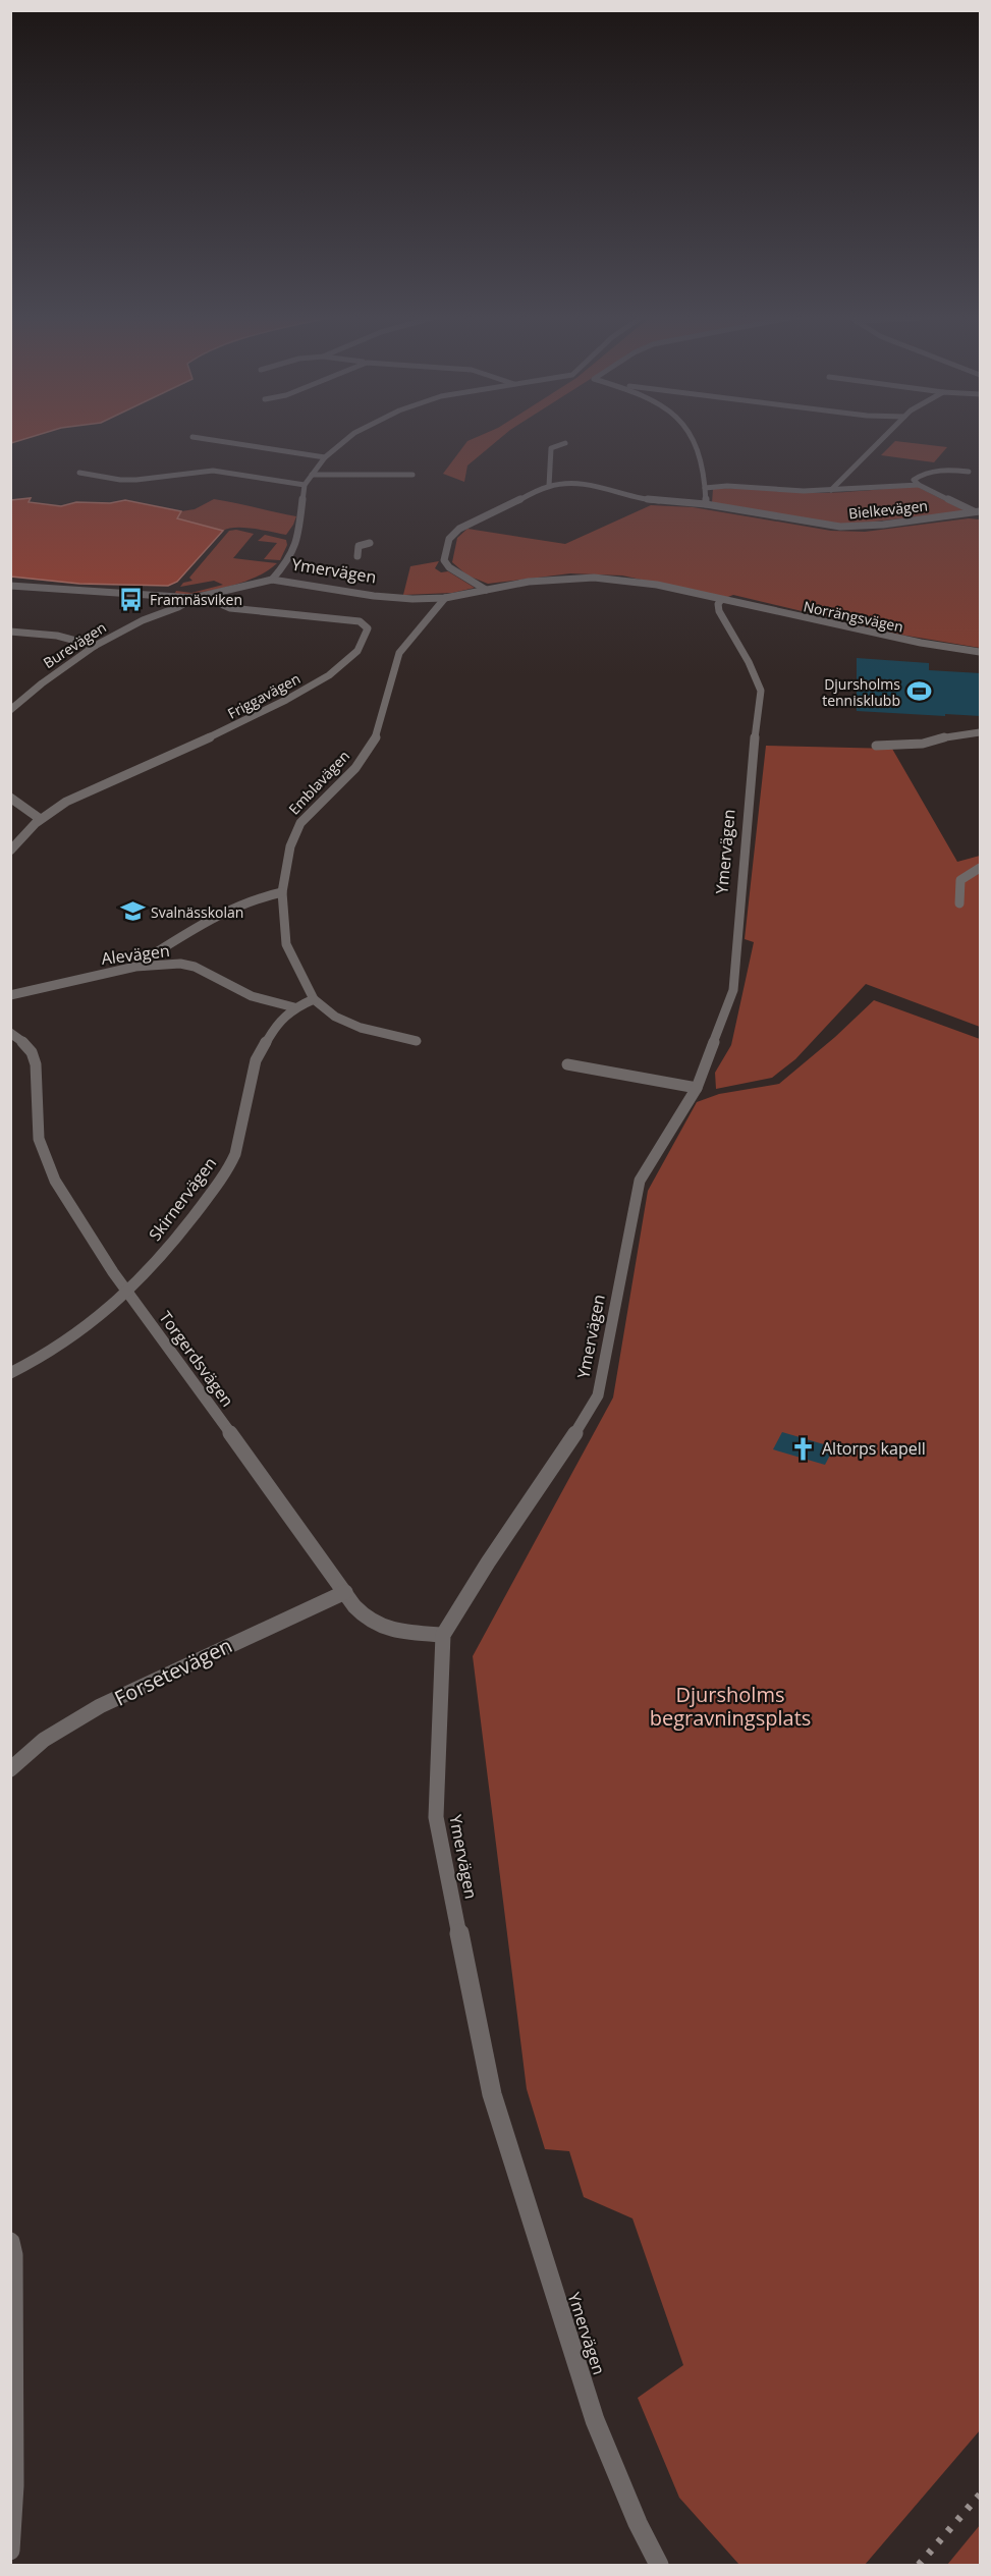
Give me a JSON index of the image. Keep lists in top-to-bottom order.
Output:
{
  "streets": {
    "street": [
      "Bielkevägen",
      "Ymervägen",
      "Norrängsvägen",
      "Burevägen",
      "Friggavägen",
      "Emblavägen",
      "Alevägen",
      "Skirnervägen",
      "Torgerdsvägen",
      "Forsetevägen"
    ]
  },
  "crossings": [
    ["Bielkevägen", "Ymervägen"],
    ["Ymervägen", "Norrängsvägen"],
    ["Ymervägen", "Emblavägen"],
    ["Ymervägen", "Torgerdsvägen"],
    ["Emblavägen", "Skirnervägen"],
    ["Alevägen", "Skirnervägen"],
    ["Skirnervägen", "Torgerdsvägen"],
    ["Torgerdsvägen", "Forsetevägen"]
  ],
  "parks": ["Djursholms begravningsplats"],
  "places": {
    "bus stop": ["Framnäsviken"],
    "sports": ["Djursholms tennisklubb"],
    "school or university": ["Svalnässkolan"],
    "church": ["Altorps kapell"]
  }
}
